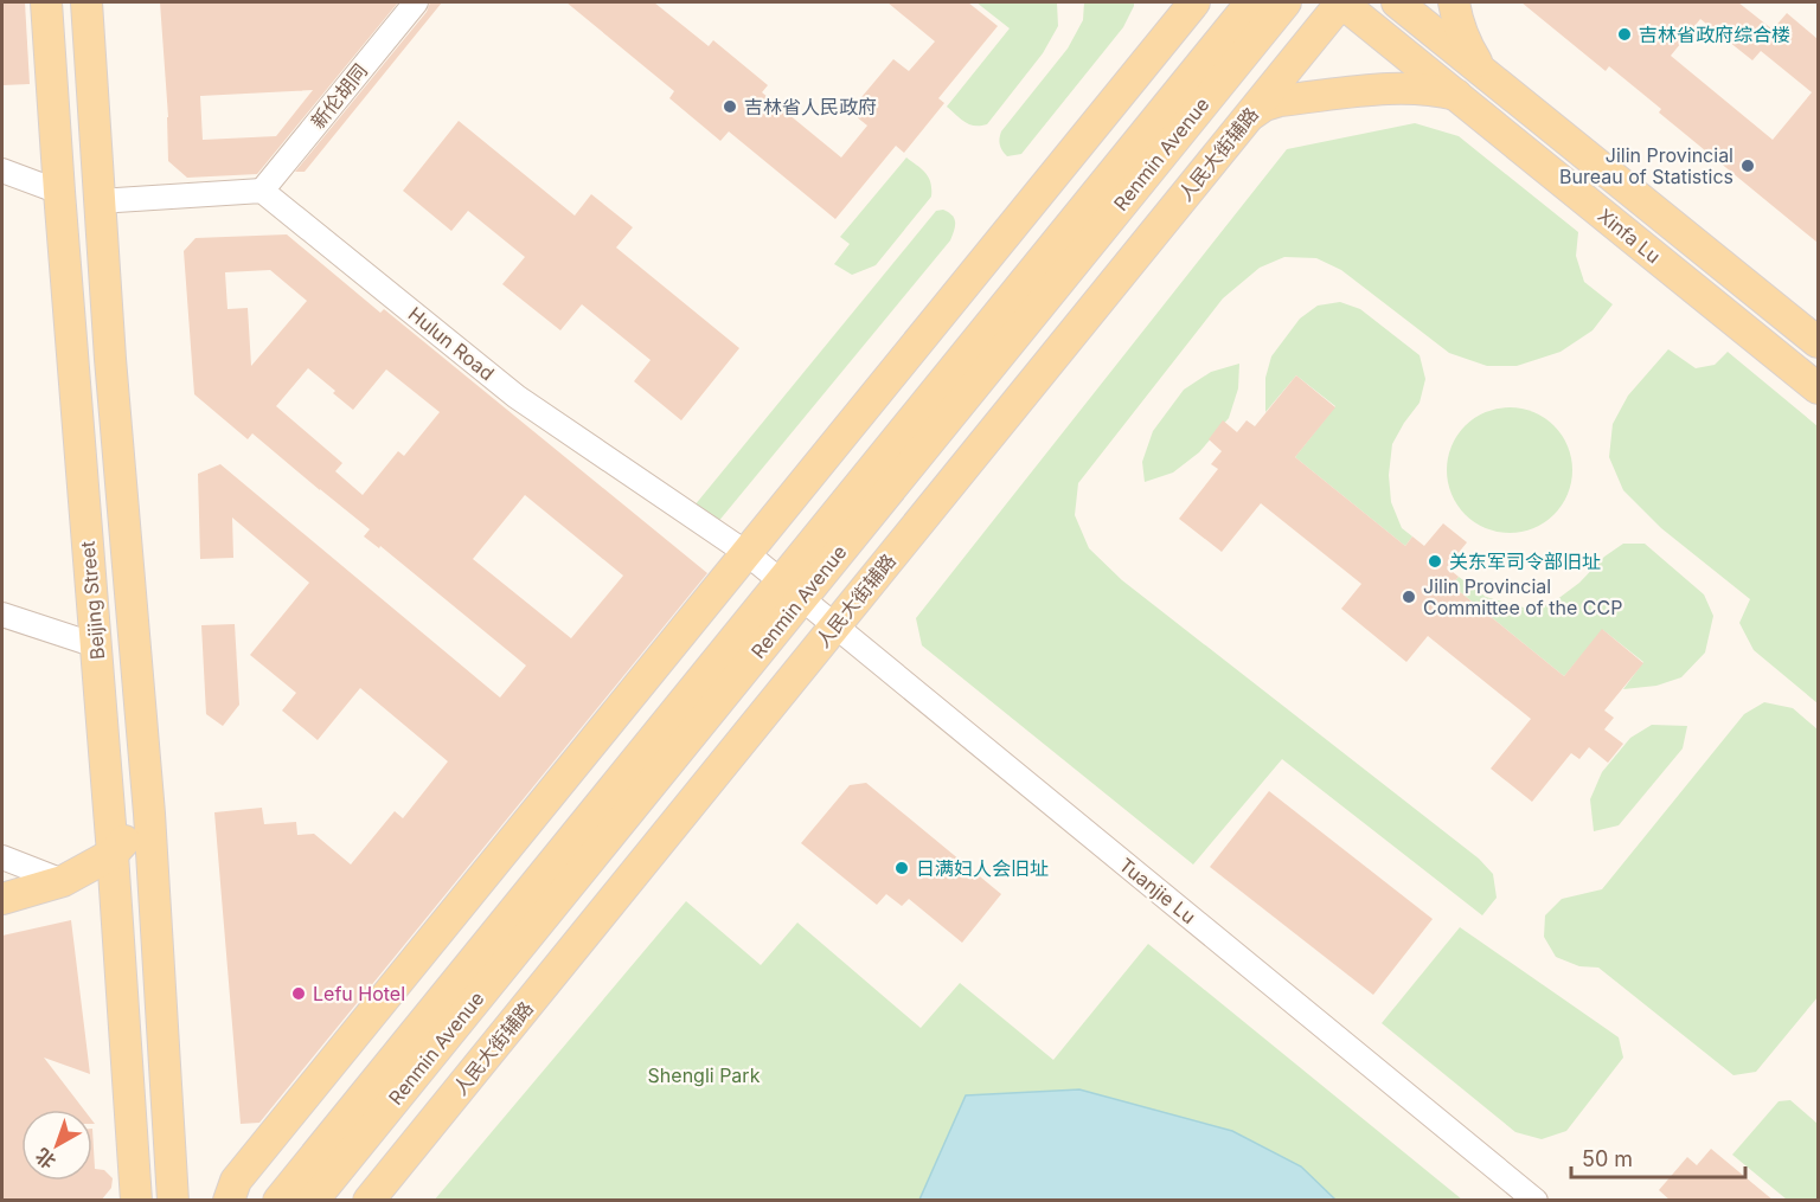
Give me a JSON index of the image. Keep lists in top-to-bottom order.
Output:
{
  "streets": {
    "main road": [
      "Renmin Avenue",
      "人民大街辅路",
      "Xinfa Lu",
      "Beijing Street"
    ],
    "street": ["新伦胡同", "Hulun Road", "Tuanjie Lu"]
  },
  "crossings": [
    ["新伦胡同", "Hulun Road"],
    ["Renmin Avenue", "Hulun Road"],
    ["Renmin Avenue", "Tuanjie Lu"],
    ["人民大街辅路", "Xinfa Lu"],
    ["人民大街辅路", "Tuanjie Lu"],
    ["Hulun Road", "Tuanjie Lu"]
  ],
  "parks": ["Shengli Park"],
  "places": [
    "吉林省政府综合楼",
    "吉林省人民政府",
    "Jilin Provincial Bureau of Statistics",
    "关东军司令部旧址",
    "Jilin Provincial Committee of the CCP",
    "日满妇人会旧址",
    "Lefu Hotel"
  ],
  "scale_bar": "50 m",
  "north": "bottom left"
}
